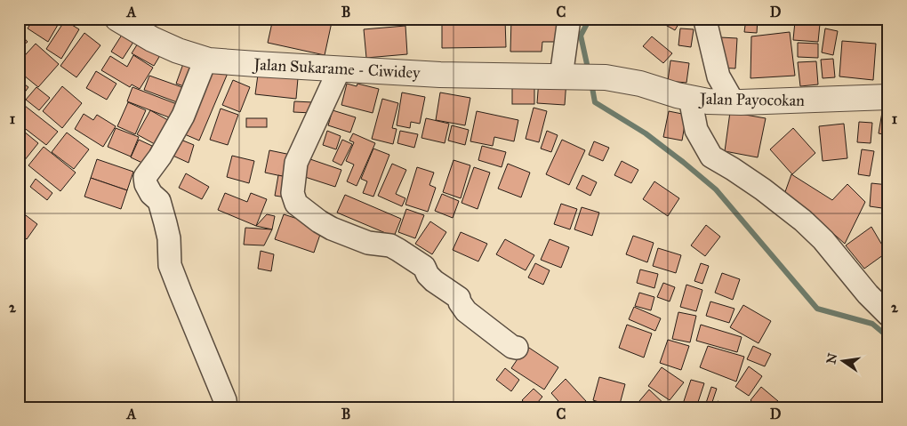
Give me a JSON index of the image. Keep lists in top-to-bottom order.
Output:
{
  "streets": {
    "street": ["Jalan Sukarame - Ciwidey", "Jalan Payocokan"]
  },
  "crossings": [
    ["Jalan Sukarame - Ciwidey", "Jalan Payocokan"]
  ],
  "north": "left",
  "grid": {
    "columns": [
      "A",
      "B",
      "C",
      "D"
    ],
    "rows": ["1", "2"]
  }
}
